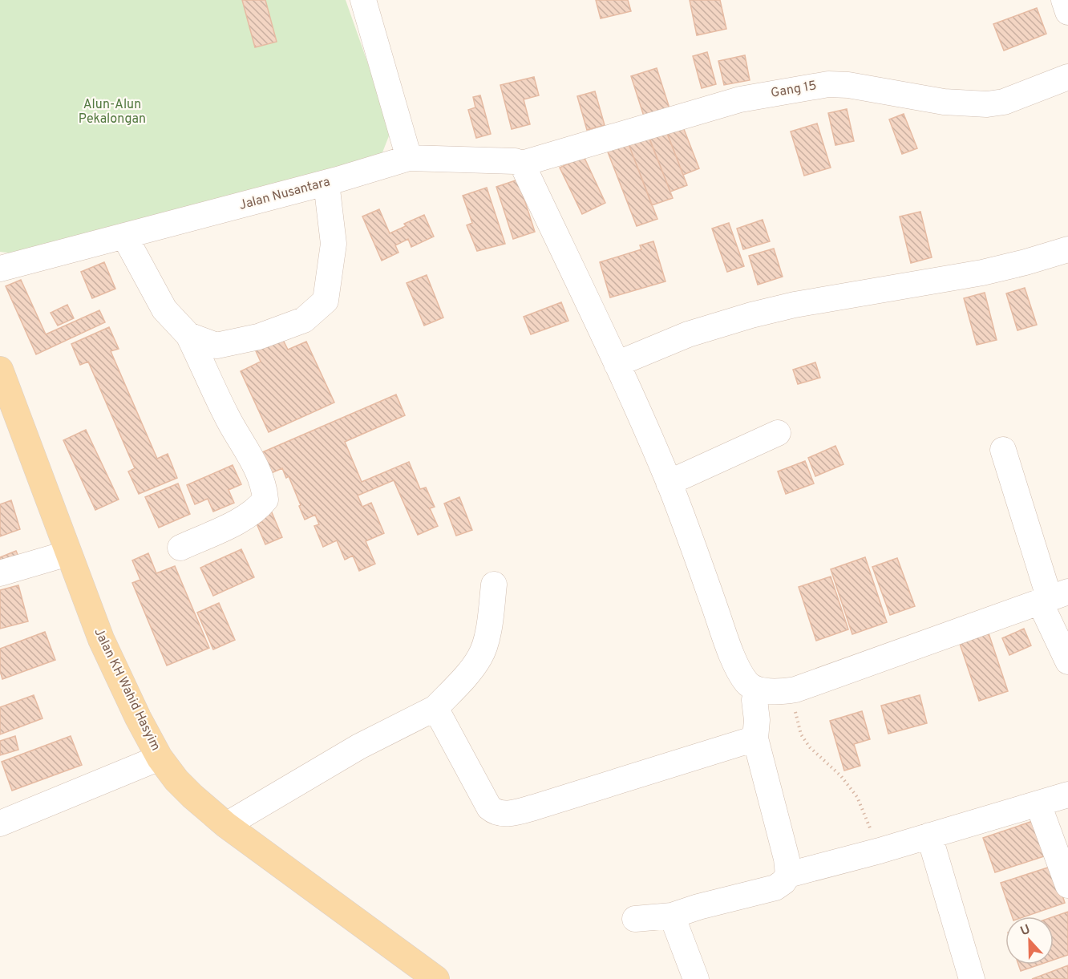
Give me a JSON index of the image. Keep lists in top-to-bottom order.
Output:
{
  "streets": {
    "main road": ["Jalan KH Wahid Hasyim"],
    "street": ["Gang 15", "Jalan Nusantara"]
  },
  "crossings": [
    ["Gang 15", "Jalan Nusantara"]
  ],
  "parks": ["Alun-Alun Pekalongan"],
  "north": "top"
}
